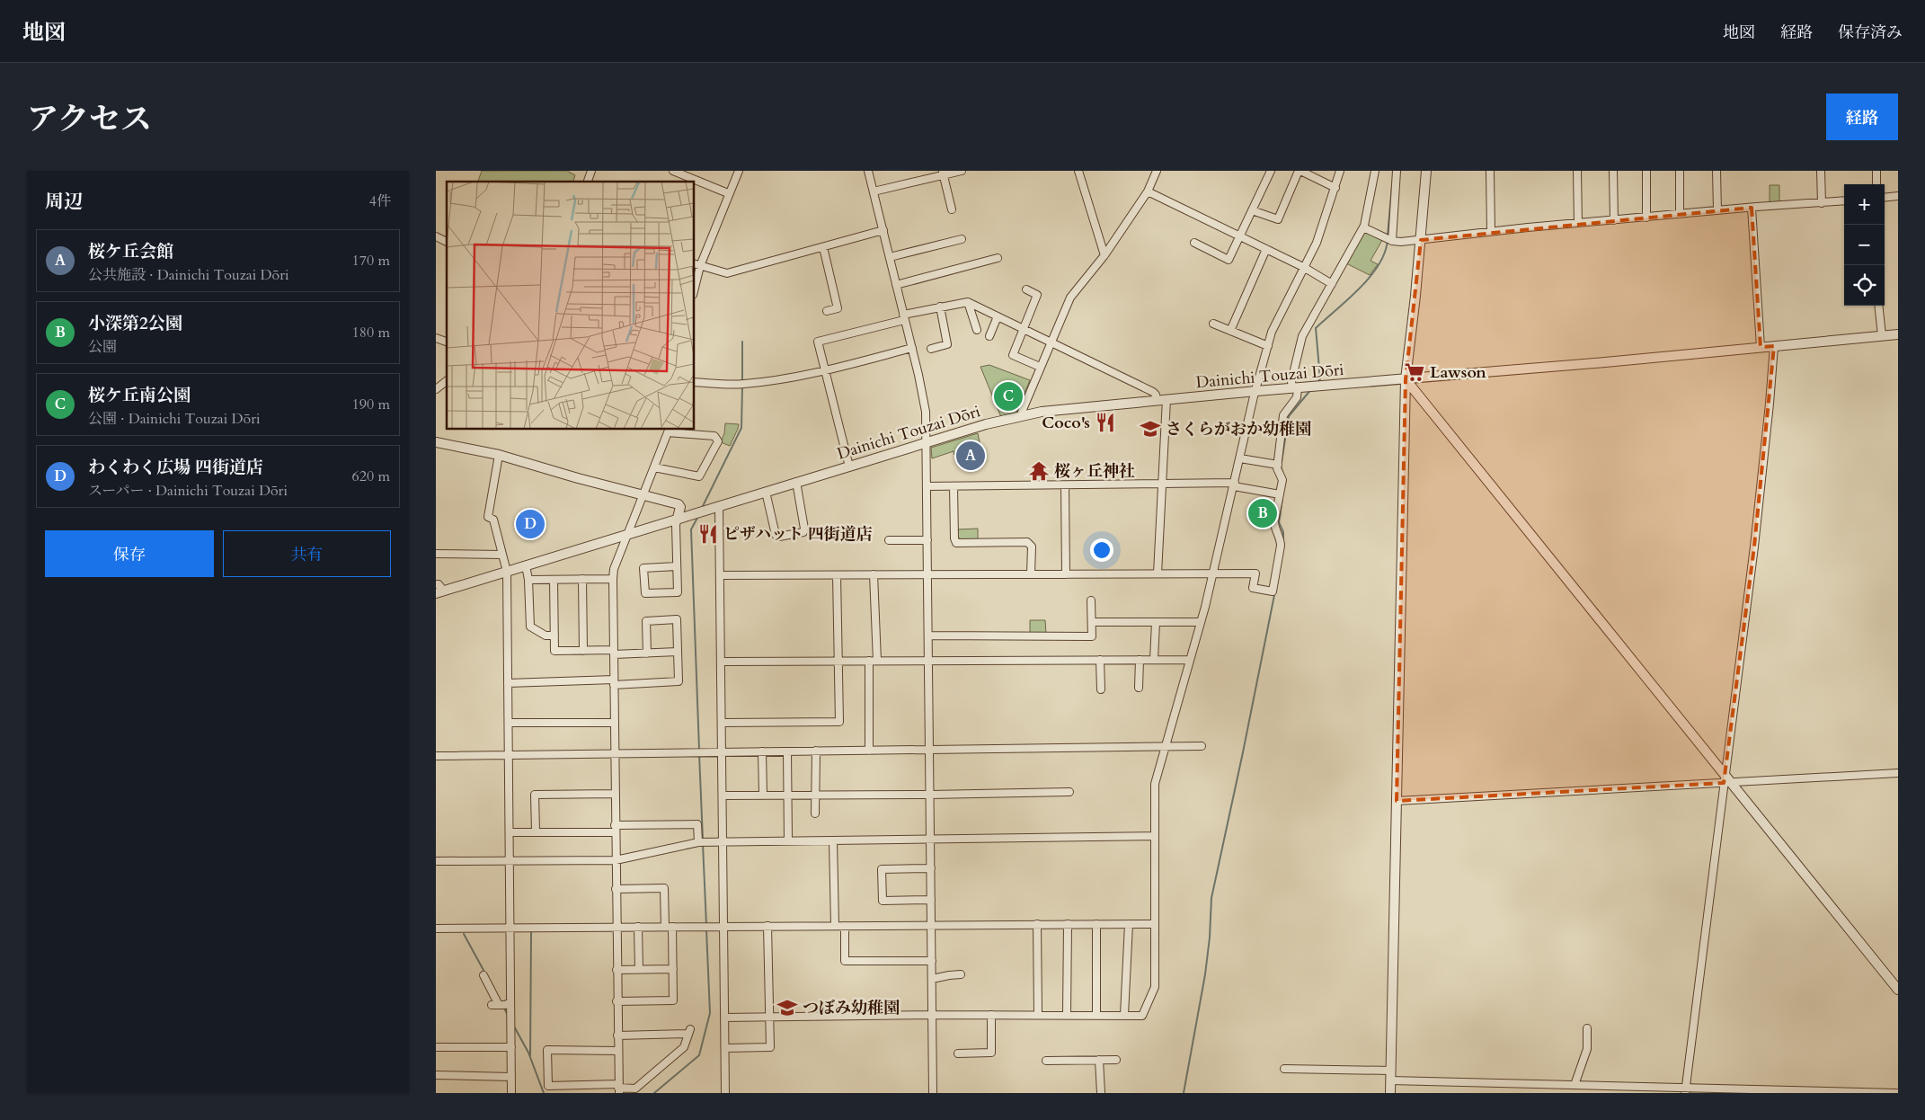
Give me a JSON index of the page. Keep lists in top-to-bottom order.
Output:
{
  "streets": {
    "street": ["Dainichi Touzai Dōri"]
  },
  "places": {
    "supermarket": ["Lawson"],
    "restaurant": ["Coco's", "ピザハット 四街道店"],
    "school or university": ["さくらがおか幼稚園", "つぼみ幼稚園"],
    "temple": ["桜ヶ丘神社"]
  },
  "page": {
    "header": "地図",
    "nav": ["地図", "経路", "保存済み"],
    "title": "アクセス",
    "buttons": [
      "経路",
      ["保存", "共有"]
    ],
    "heading": ["周辺", "4件"],
    "map_buttons": ["+", "−"],
    "list": [
      {
        "mark": "A",
        "name": "桜ケ丘会館",
        "note": "公共施設 · Dainichi Touzai Dōri",
        "value": "170 m"
      },
      {
        "mark": "B",
        "name": "小深第2公園",
        "note": "公園",
        "value": "180 m"
      },
      {
        "mark": "C",
        "name": "桜ケ丘南公園",
        "note": "公園 · Dainichi Touzai Dōri",
        "value": "190 m"
      },
      {
        "mark": "D",
        "name": "わくわく広場 四街道店",
        "note": "スーパー · Dainichi Touzai Dōri",
        "value": "620 m"
      }
    ],
    "pins": [
      "C",
      "A",
      "B",
      "D"
    ]
  }
}
